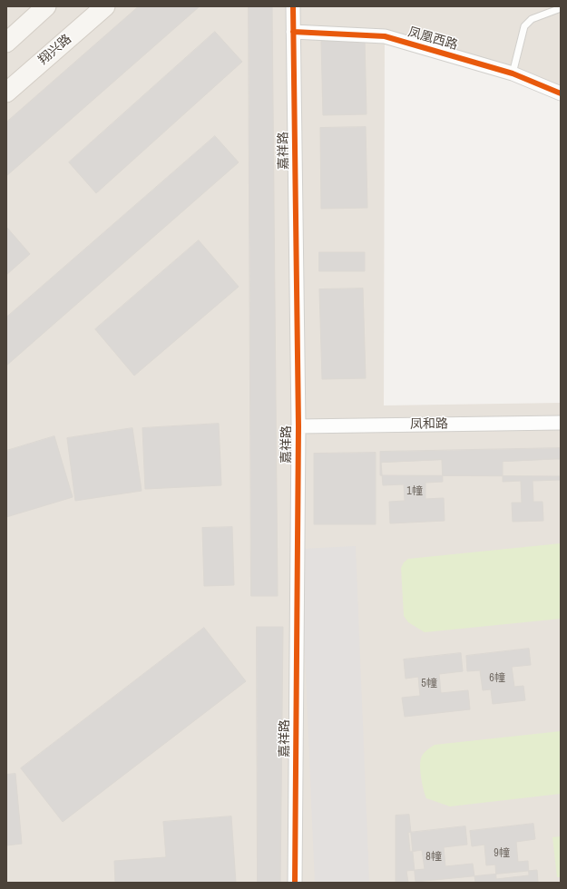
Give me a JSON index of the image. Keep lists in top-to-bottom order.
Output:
{
  "streets": {
    "main road": ["翔兴路"],
    "street": ["凤凰西路", "嘉祥路", "凤和路"]
  },
  "crossings": [
    ["凤凰西路", "嘉祥路"],
    ["嘉祥路", "凤和路"]
  ],
  "house_numbers": [
    "1幢",
    "6幢",
    "5幢",
    "9幢",
    "8幢"
  ]
}
